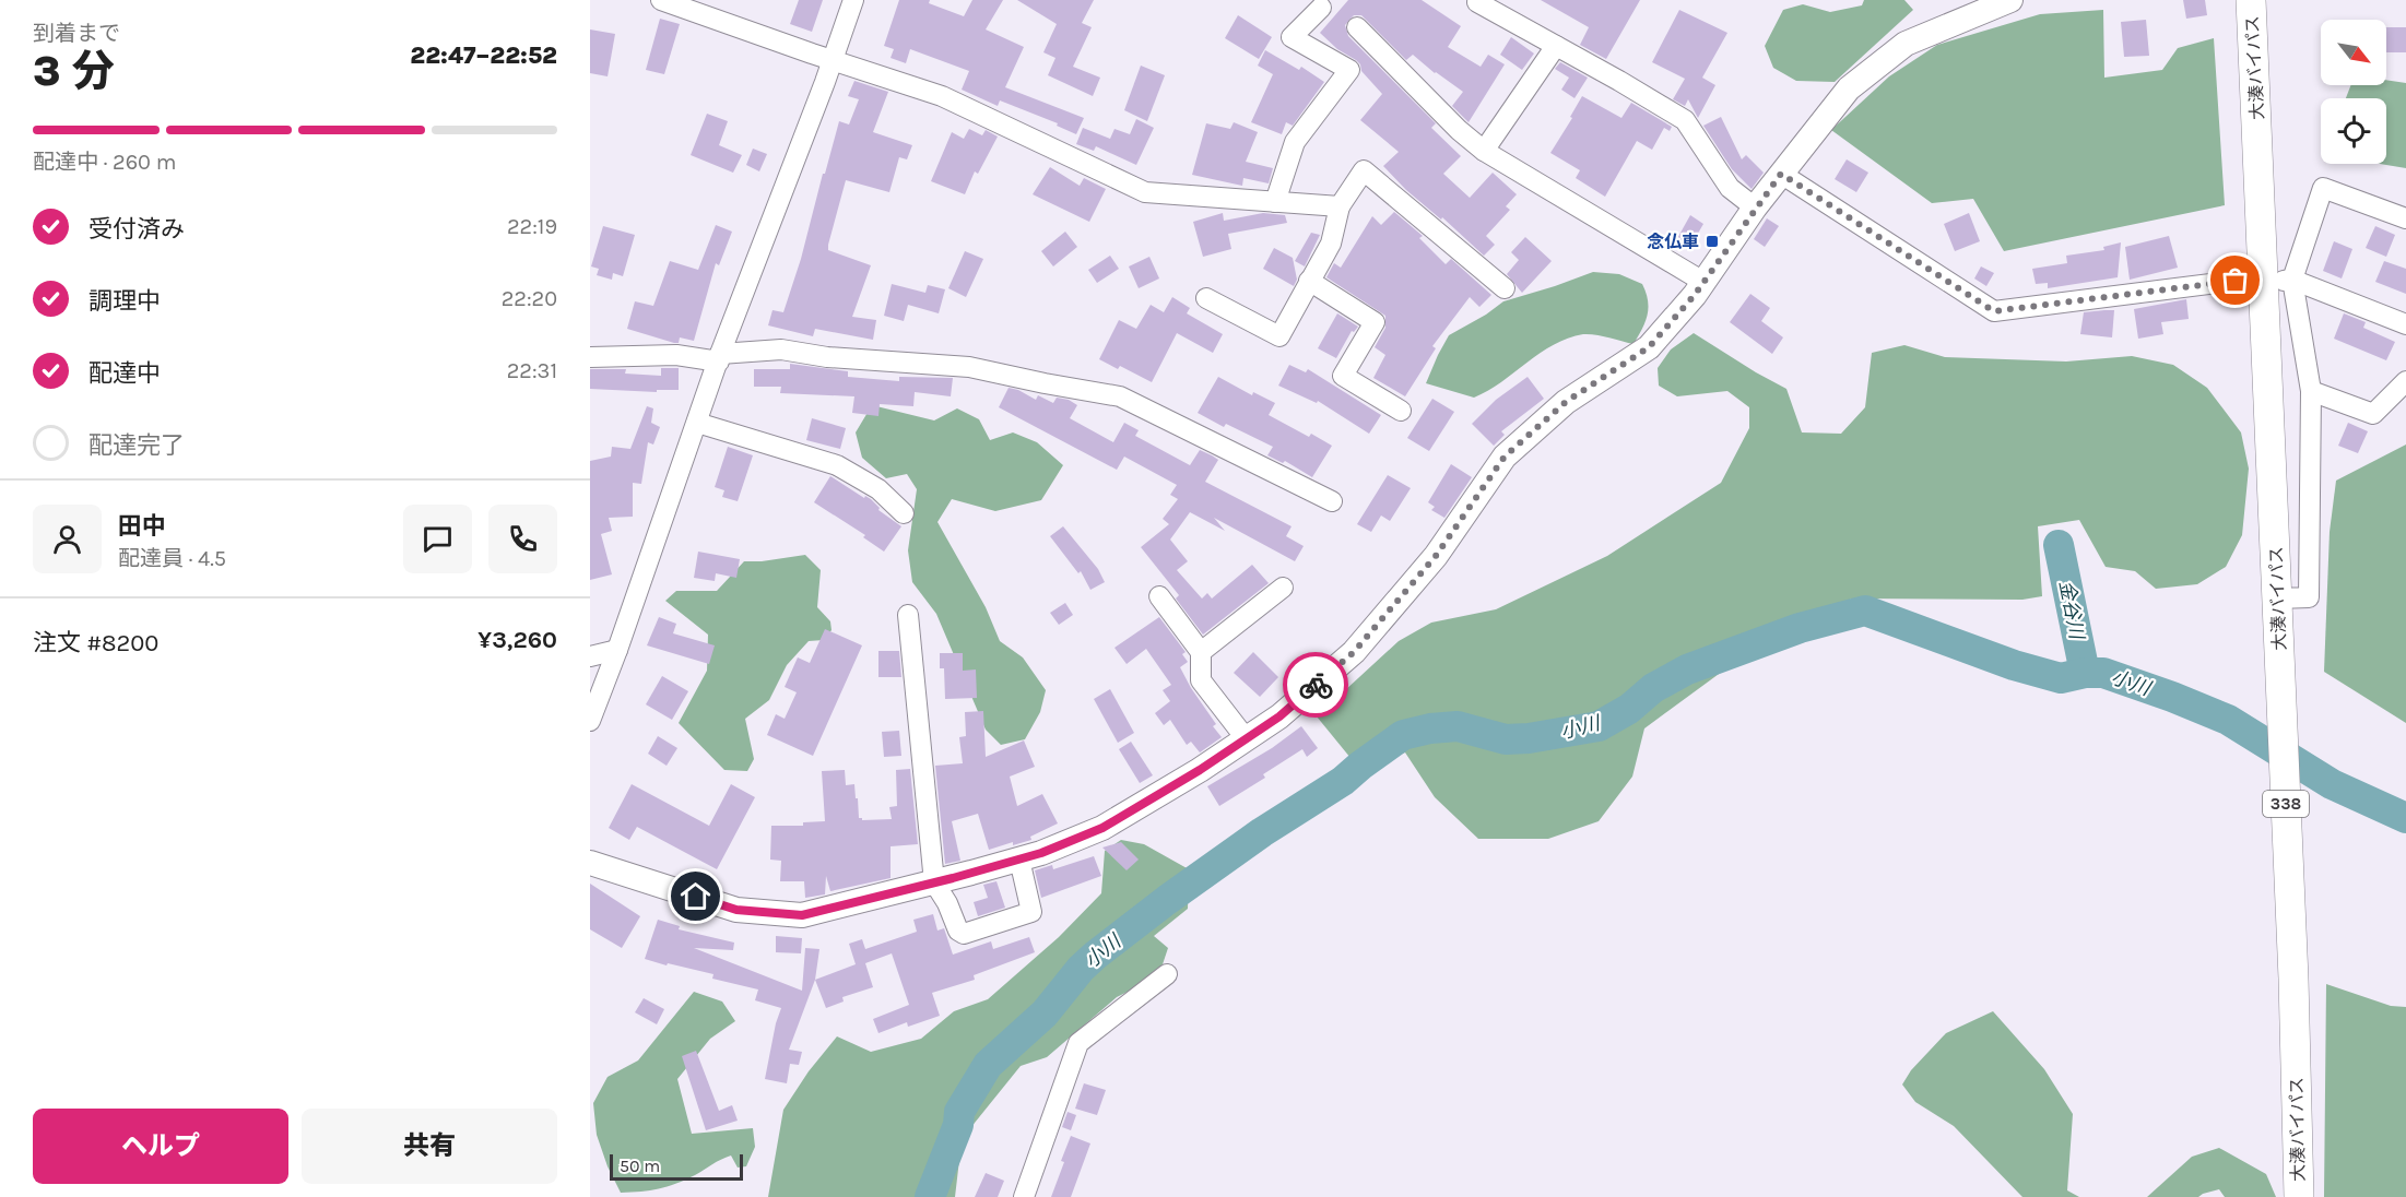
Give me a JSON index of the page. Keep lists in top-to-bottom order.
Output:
{
  "streets": {
    "highway": ["大湊バイパス", "338"]
  },
  "water": ["金谷川", "小川"],
  "places": {
    "transit": ["念仏車"]
  },
  "scale_bar": "50 m",
  "north": "bottom right",
  "page": {
    "heading": ["3 分", "到着まで", "22:47–22:52"],
    "panel": [
      "田中",
      "配達員 · 4.5",
      "注文 #8200",
      "¥3,260"
    ],
    "bar": "配達中 · 260 m",
    "list": [
      ["受付済み", "22:19"],
      ["調理中", "22:20"],
      ["配達中", "22:31"],
      "配達完了"
    ],
    "buttons": ["ヘルプ", "共有"],
    "scale": "50 m"
  }
}
